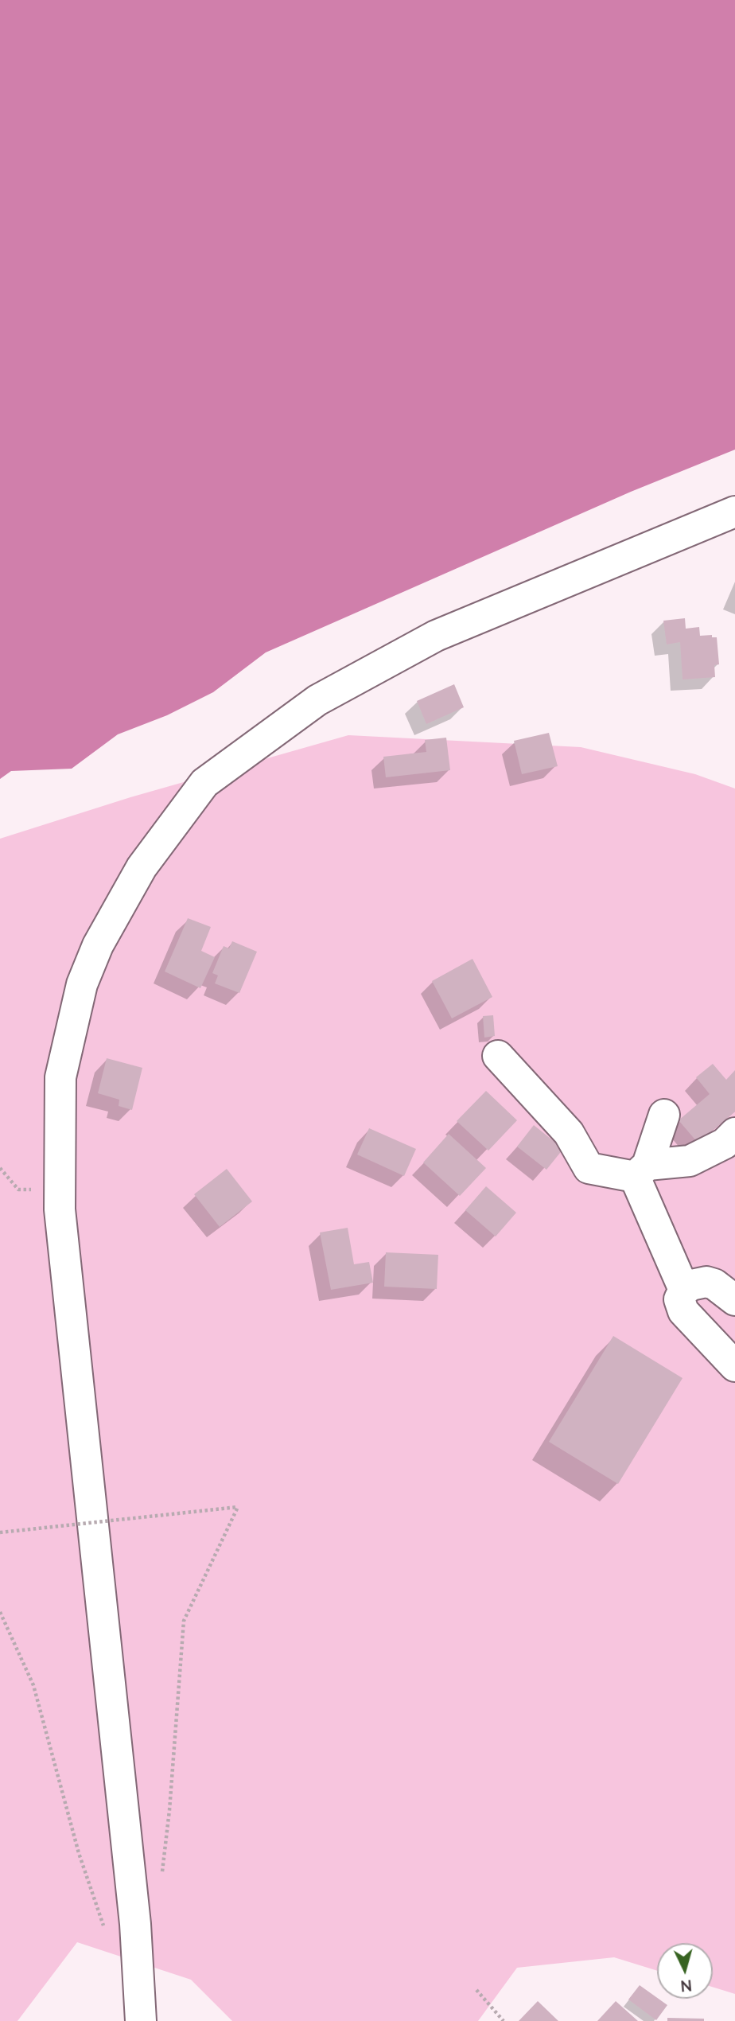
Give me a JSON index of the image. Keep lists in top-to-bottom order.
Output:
{
  "north": "bottom"
}
